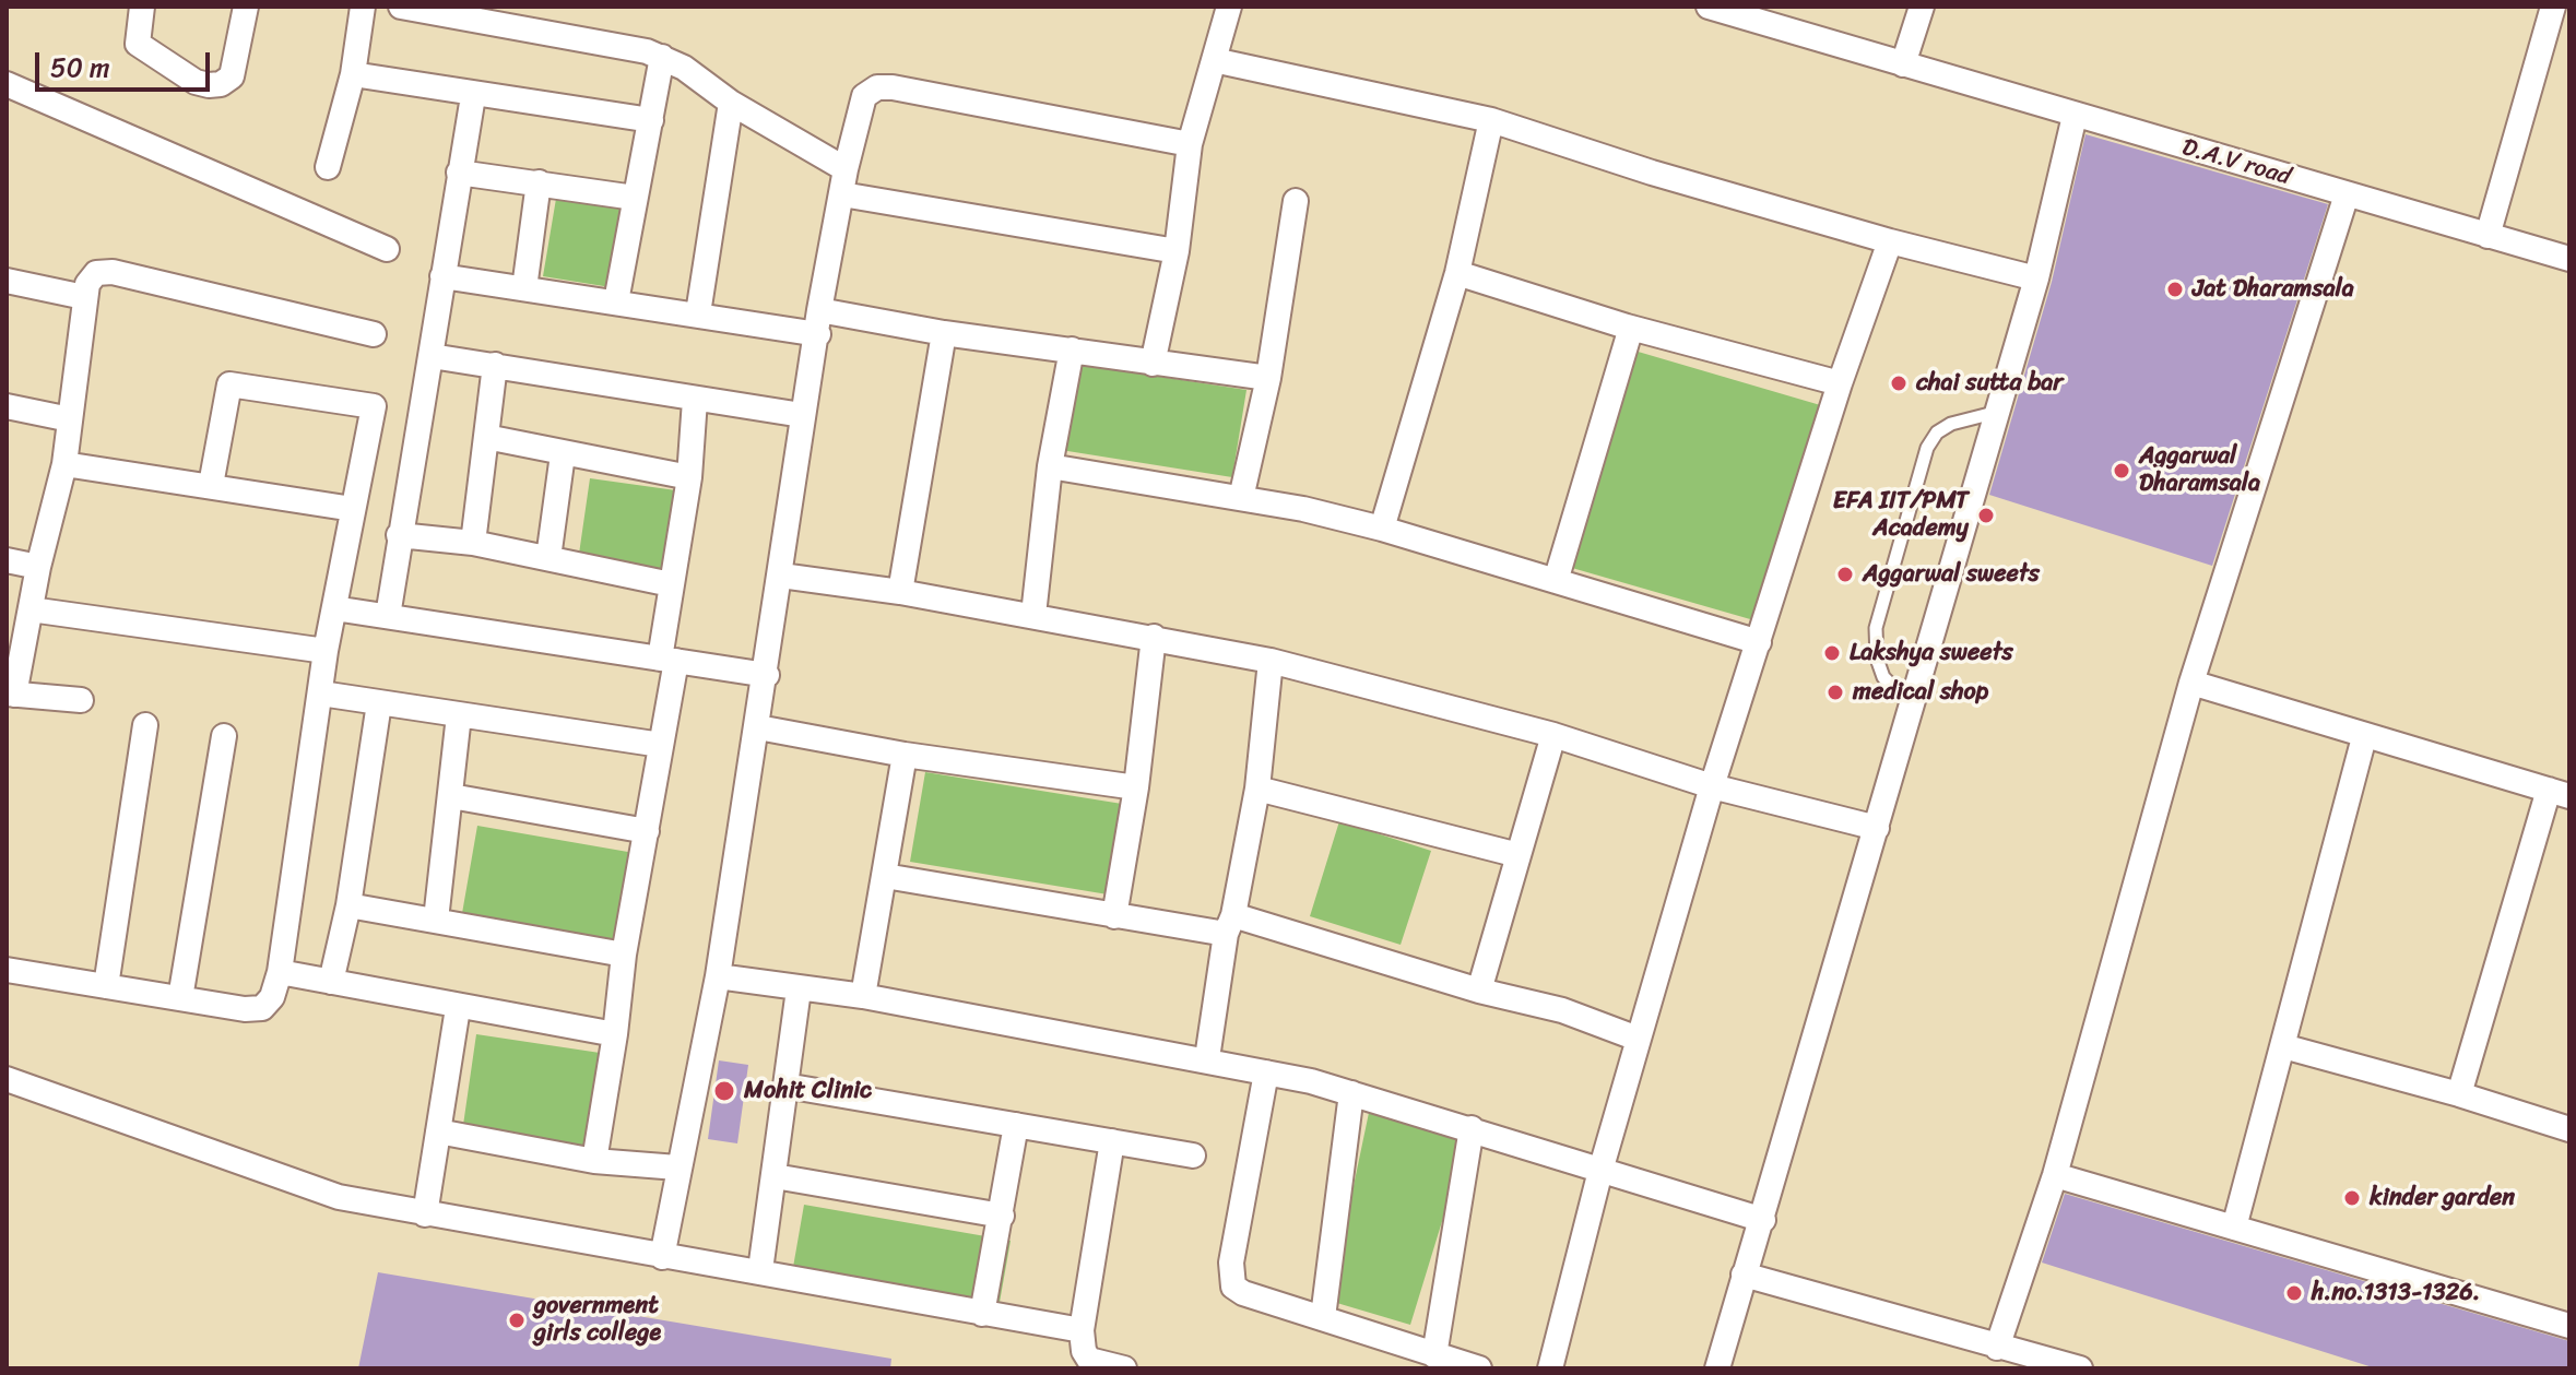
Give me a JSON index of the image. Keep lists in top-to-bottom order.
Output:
{
  "streets": {
    "street": ["D.A.V road"]
  },
  "places": [
    "Jat Dharamsala",
    "chai sutta bar",
    "Aggarwal Dharamsala",
    "EFA IIT/PMT Academy",
    "Aggarwal sweets",
    "Lakshya sweets",
    "medical shop",
    "Mohit Clinic",
    "kinder garden",
    "h.no.1313-1326.",
    "government girls college"
  ],
  "scale_bar": "50 m"
}
